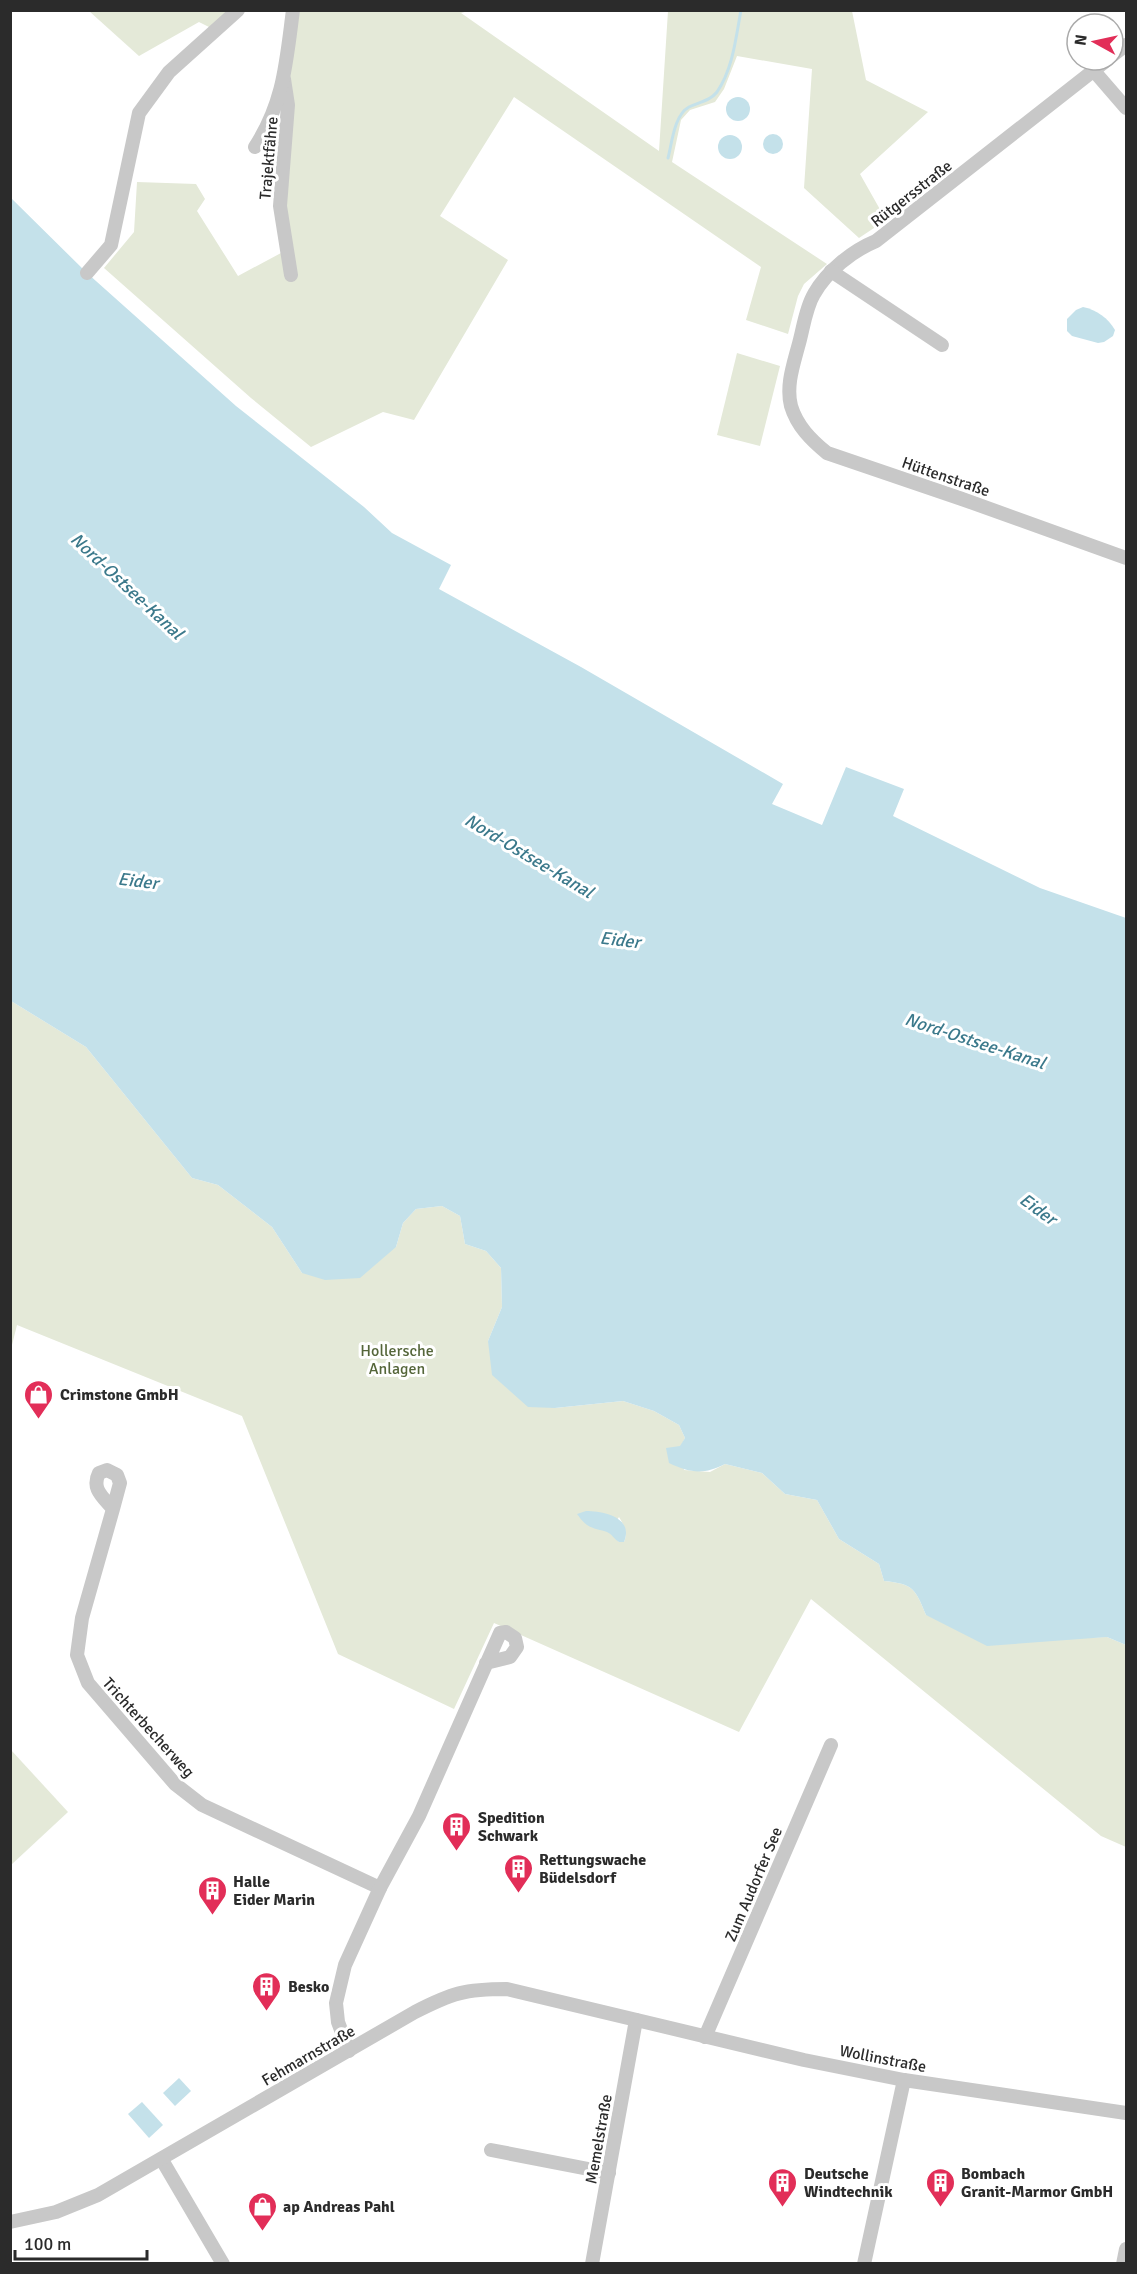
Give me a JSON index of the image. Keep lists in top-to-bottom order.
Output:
{
  "streets": {
    "street": [
      "Trajektfähre",
      "Rütgersstraße",
      "Hüttenstraße",
      "Trichterbecherweg",
      "Zum Audorfer See",
      "Fehmarnstraße",
      "Wollinstraße",
      "Memelstraße"
    ]
  },
  "crossings": [
    ["Rütgersstraße", "Hüttenstraße"],
    ["Zum Audorfer See", "Wollinstraße"],
    ["Fehmarnstraße", "Wollinstraße"],
    ["Fehmarnstraße", "Memelstraße"],
    ["Wollinstraße", "Memelstraße"]
  ],
  "water": ["Nord-Ostsee-Kanal", "Eider"],
  "parks": ["Hollersche Anlagen"],
  "places": {
    "shop": ["Crimstone GmbH", "ap Andreas Pahl"],
    "building": [
      "Spedition Schwark",
      "Rettungswache Büdelsdorf",
      "Halle Eider Marin",
      "Besko",
      "Deutsche Windtechnik",
      "Bombach Granit-Marmor GmbH"
    ]
  },
  "scale_bar": "100 m",
  "north": "left"
}
